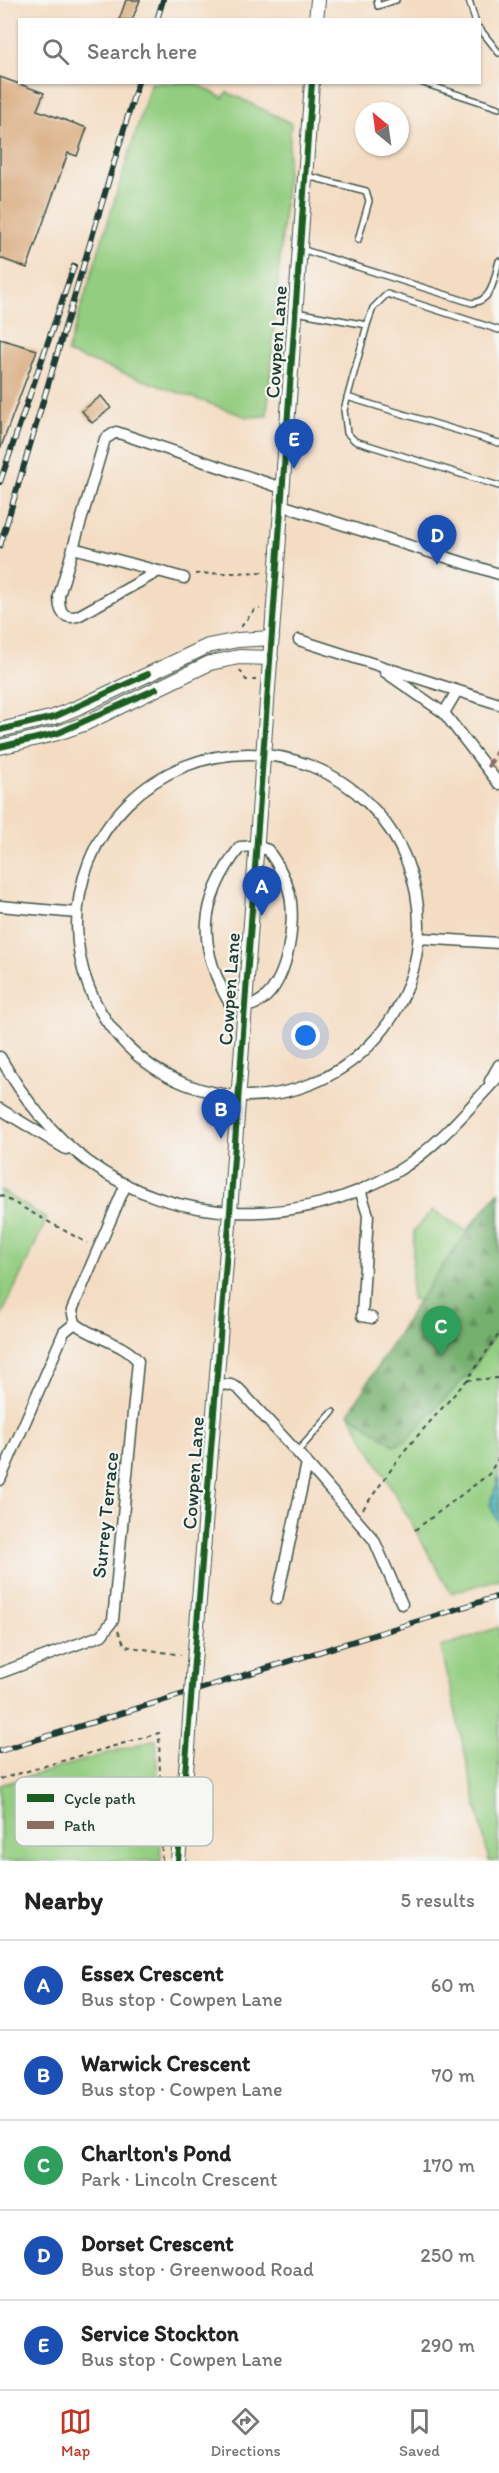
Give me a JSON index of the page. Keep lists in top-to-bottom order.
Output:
{
  "streets": {
    "street": ["Cowpen Lane", "Surrey Terrace"]
  },
  "legend": ["Cycle path", "Path"],
  "north": "top left",
  "page": {
    "search": "Search here",
    "pins": [
      "E",
      "D",
      "A",
      "B",
      "C"
    ],
    "heading": ["Nearby", "5 results"],
    "list": [
      {
        "mark": "A",
        "name": "Essex Crescent",
        "note": "Bus stop · Cowpen Lane",
        "value": "60 m"
      },
      {
        "mark": "B",
        "name": "Warwick Crescent",
        "note": "Bus stop · Cowpen Lane",
        "value": "70 m"
      },
      {
        "mark": "C",
        "name": "Charlton's Pond",
        "note": "Park · Lincoln Crescent",
        "value": "170 m"
      },
      {
        "mark": "D",
        "name": "Dorset Crescent",
        "note": "Bus stop · Greenwood Road",
        "value": "250 m"
      },
      {
        "mark": "E",
        "name": "Service Stockton",
        "note": "Bus stop · Cowpen Lane",
        "value": "290 m"
      }
    ],
    "nav": ["Map", "Directions", "Saved"]
  }
}
